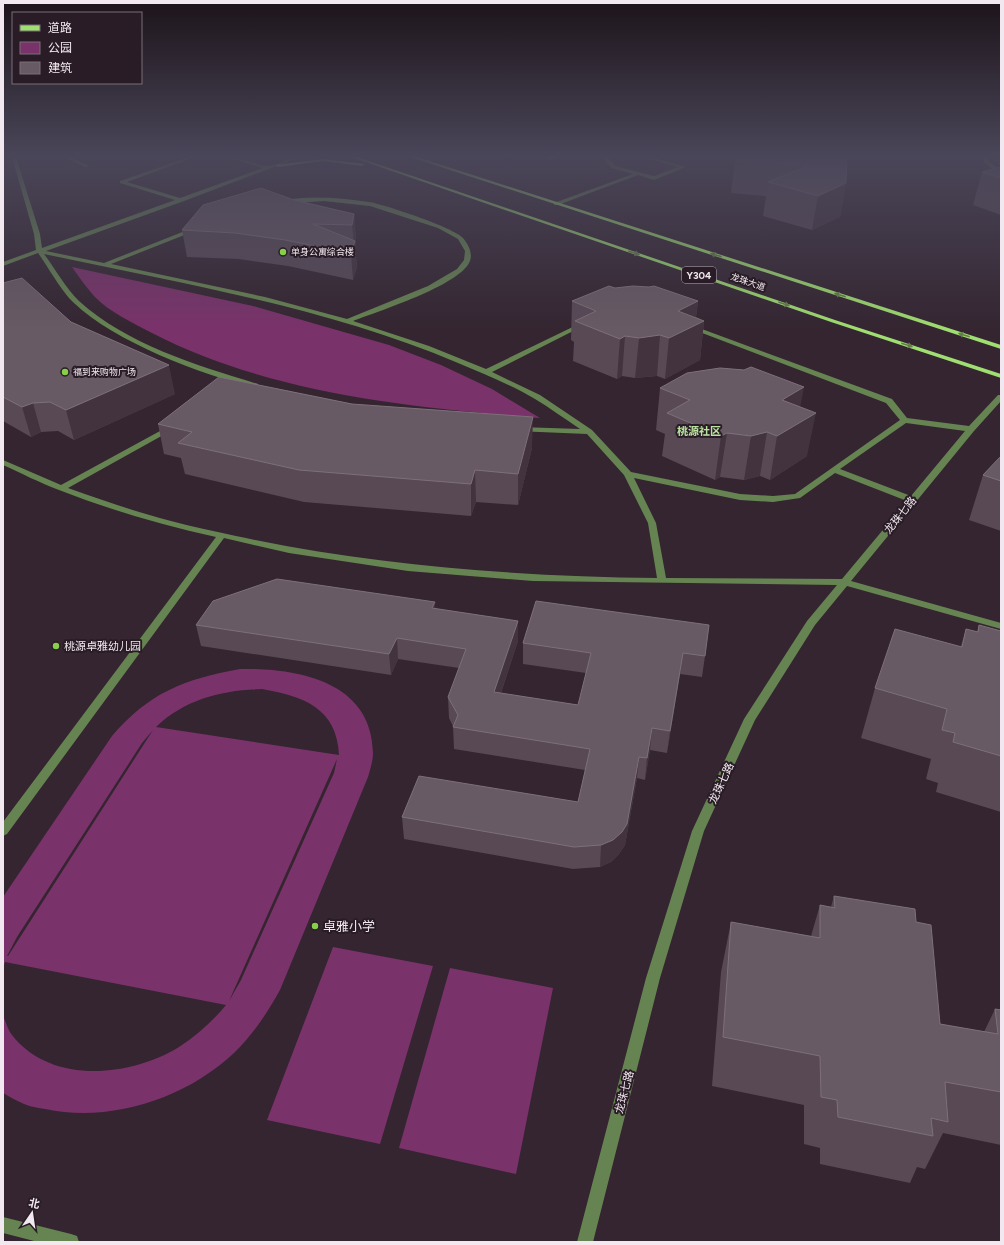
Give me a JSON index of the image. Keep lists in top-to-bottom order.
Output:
{
  "streets": {
    "main road": ["Y304", "龙珠大道"],
    "street": ["龙珠七路"]
  },
  "districts": ["桃源社区"],
  "places": [
    "单身公寓综合楼",
    "福到来购物广场",
    "桃源卓雅幼儿园",
    "卓雅小学"
  ],
  "legend": ["道路", "公园", "建筑"],
  "north": "top"
}
